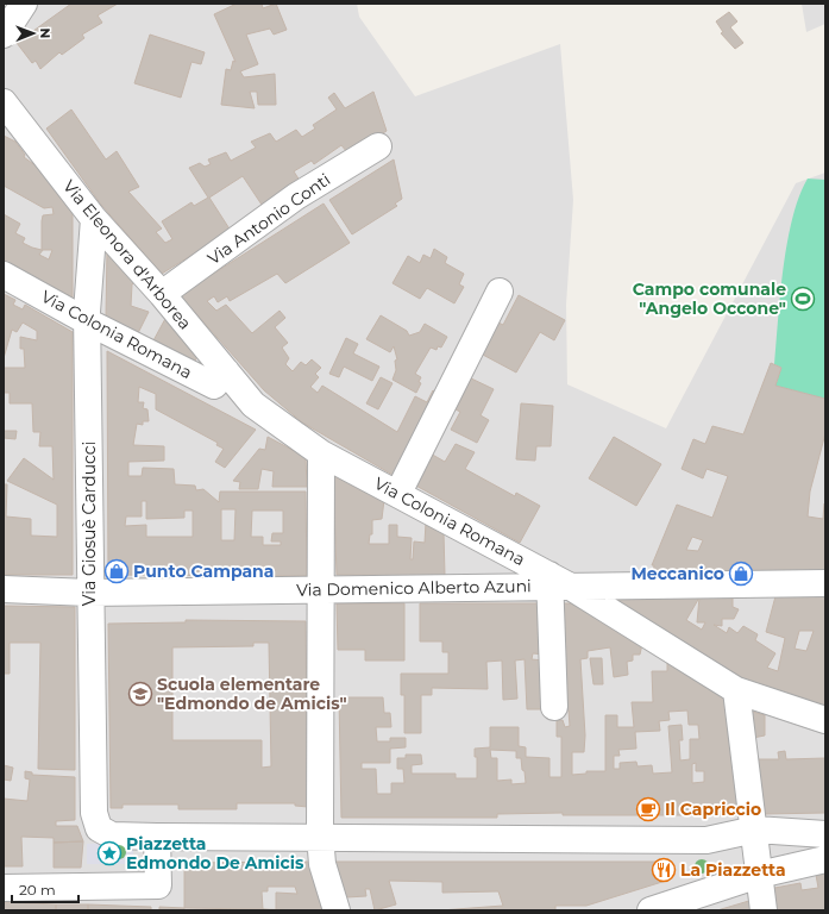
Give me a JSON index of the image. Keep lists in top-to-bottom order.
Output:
{
  "streets": {
    "street": [
      "Via Antonio Conti",
      "Via Eleonora d'Arborea",
      "Via Colonia Romana",
      "Via Giosuè Carducci",
      "Via Domenico Alberto Azuni"
    ]
  },
  "crossings": [
    ["Via Antonio Conti", "Via Eleonora d'Arborea"],
    ["Via Eleonora d'Arborea", "Via Colonia Romana"],
    ["Via Eleonora d'Arborea", "Via Giosuè Carducci"],
    ["Via Colonia Romana", "Via Giosuè Carducci"],
    ["Via Colonia Romana", "Via Domenico Alberto Azuni"],
    ["Via Giosuè Carducci", "Via Domenico Alberto Azuni"]
  ],
  "places": {
    "sports": ["Campo comunale \"Angelo Occone\""],
    "shop": ["Punto Campana", "Meccanico"],
    "school or university": ["Scuola elementare \"Edmondo de Amicis\""],
    "cafe": ["Il Capriccio"],
    "place": ["Piazzetta Edmondo De Amicis"],
    "restaurant": ["La Piazzetta"]
  },
  "scale_bar": "20 m",
  "north": "right"
}
